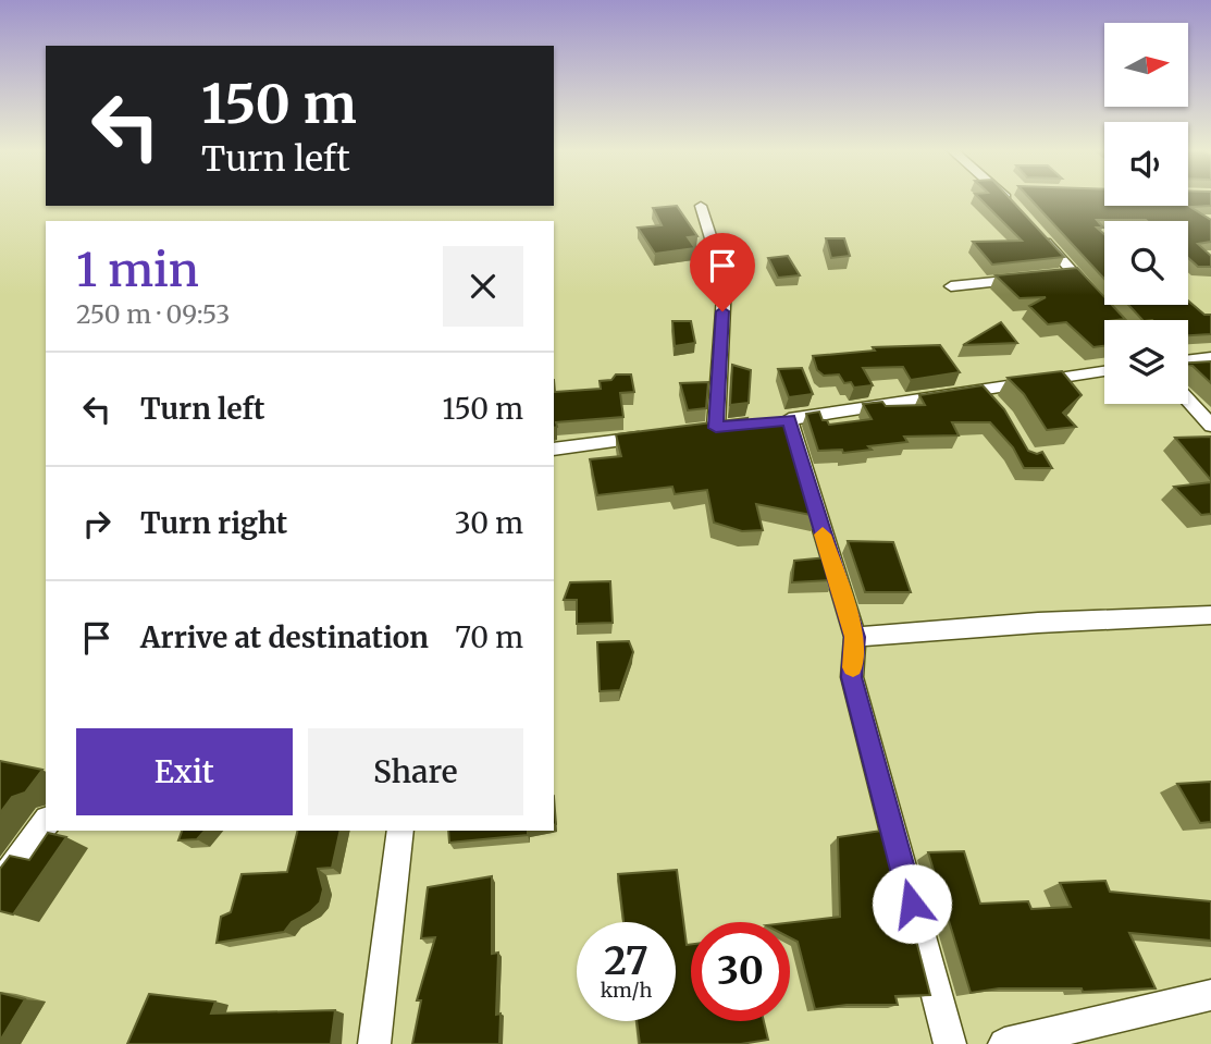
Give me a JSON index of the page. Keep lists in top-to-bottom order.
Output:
{
  "north": "right",
  "page": {
    "turn": ["150 m", "Turn left"],
    "heading": ["1 min", "250 m · 09:53"],
    "list": [
      {
        "name": "Turn left",
        "value": "150 m"
      },
      {
        "name": "Turn right",
        "value": "30 m"
      },
      {
        "name": "Arrive at destination",
        "value": "70 m"
      }
    ],
    "buttons": ["Exit", "Share"],
    "speed": "27 km/h",
    "limit": "30"
  }
}
